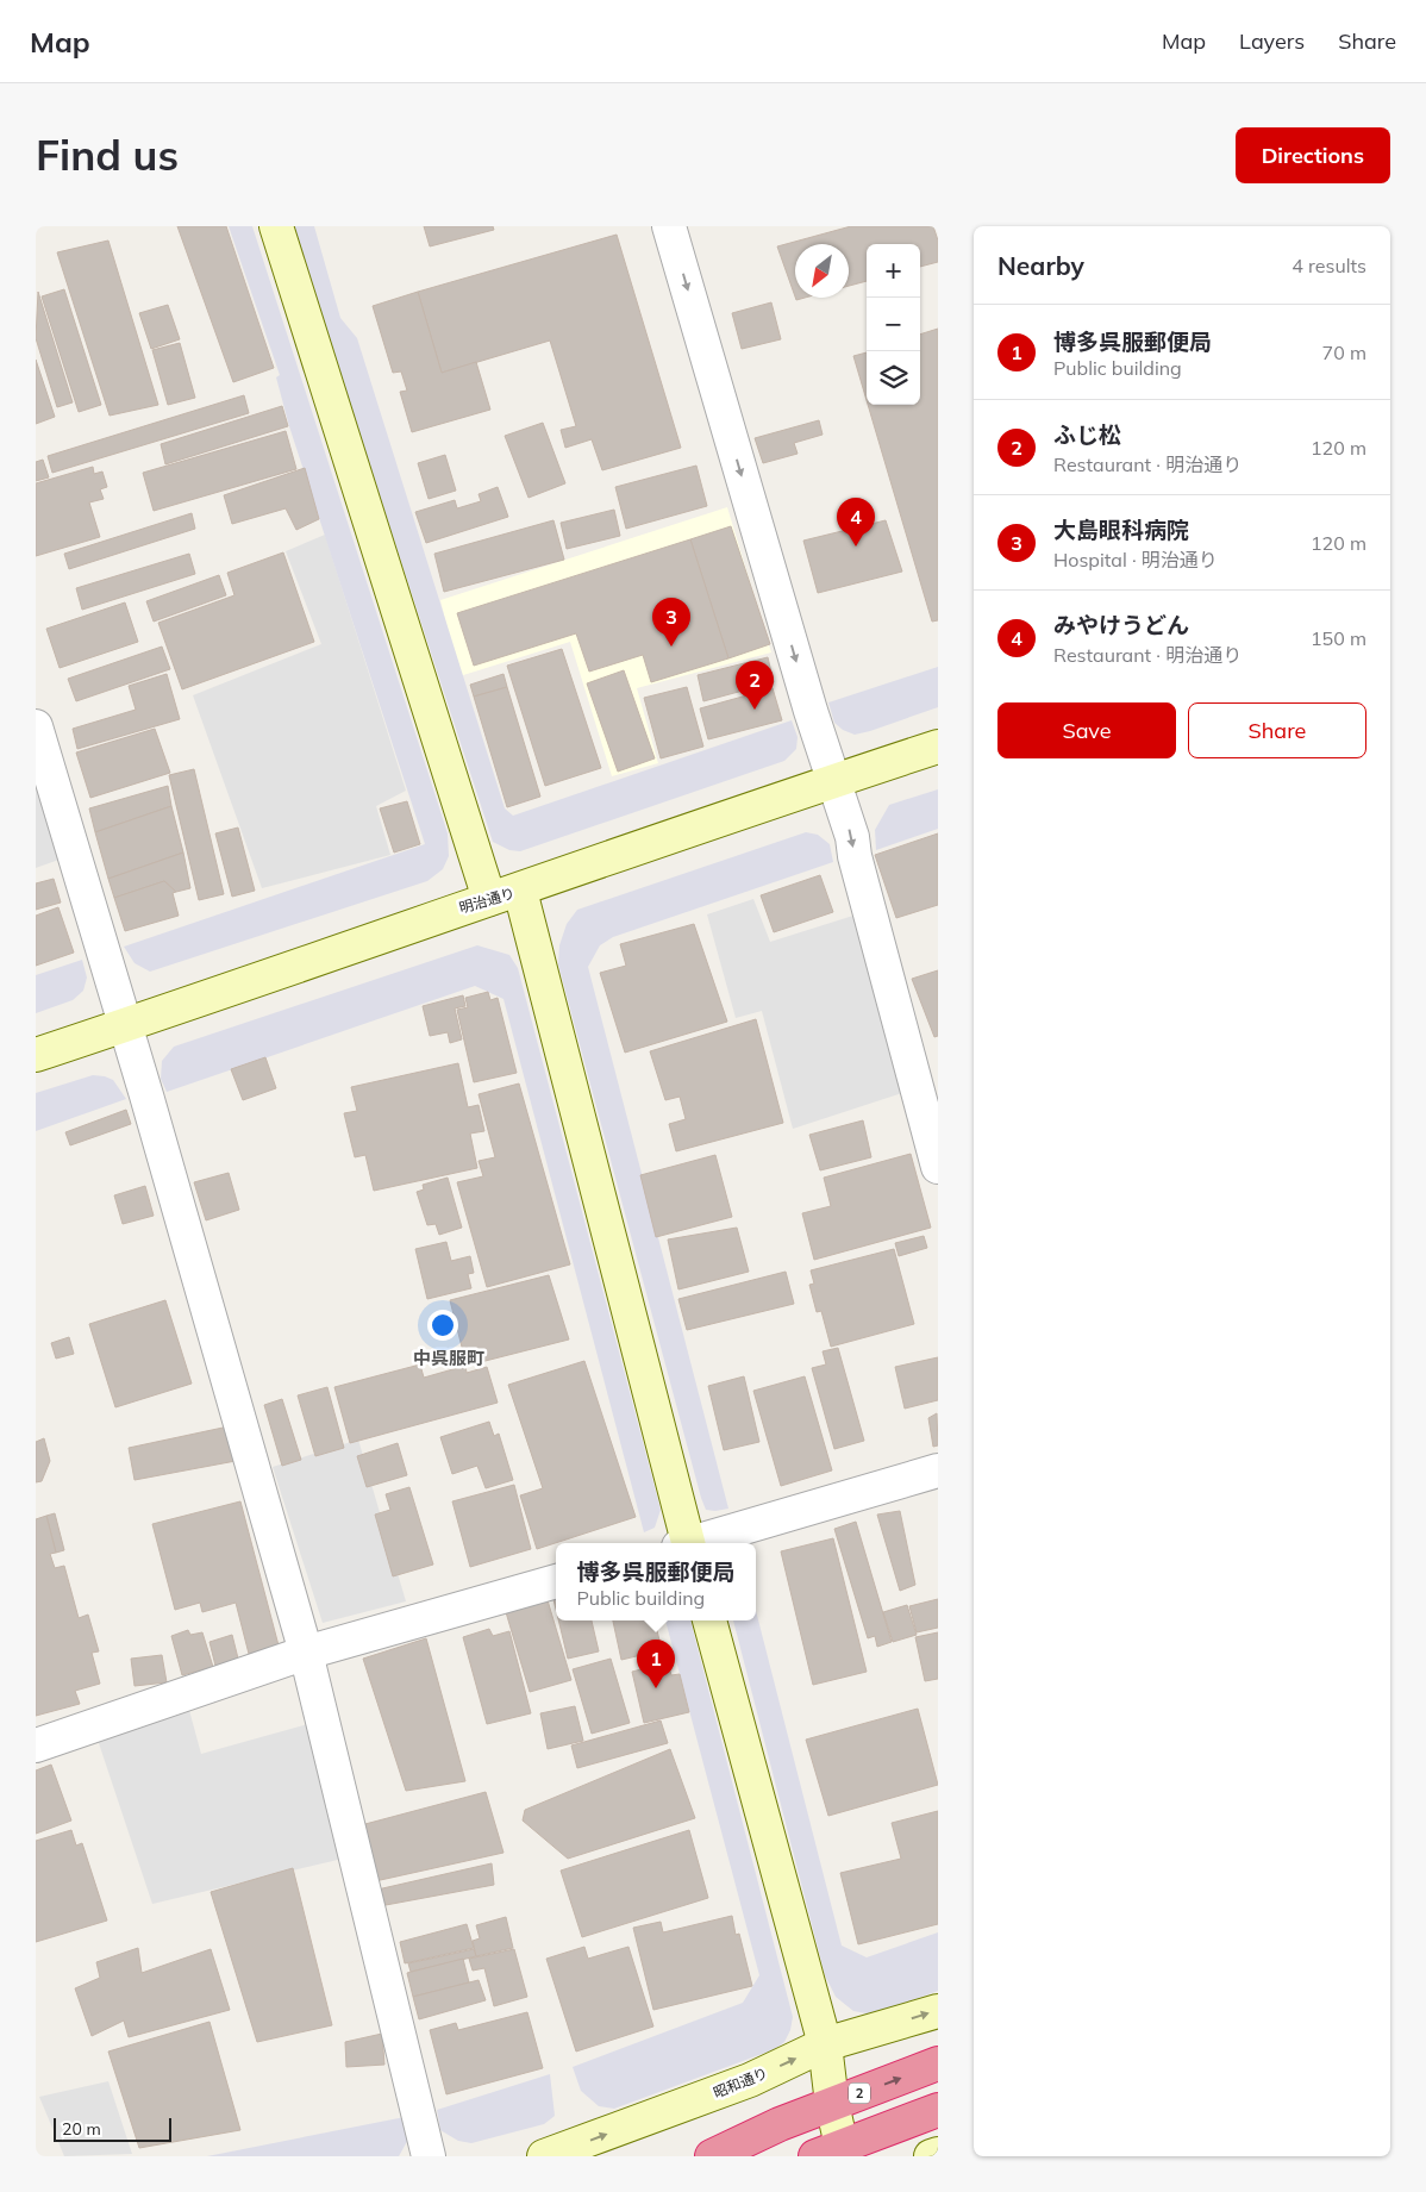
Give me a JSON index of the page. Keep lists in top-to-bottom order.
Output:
{
  "streets": {
    "highway": ["2"],
    "street": ["明治通り", "昭和通り"]
  },
  "one_way": ["昭和通り"],
  "districts": ["中呉服町"],
  "scale_bar": "20 m",
  "north": "bottom left",
  "page": {
    "header": "Map",
    "nav": ["Map", "Layers", "Share"],
    "buttons": [
      "Directions",
      ["Save", "Share"]
    ],
    "title": "Find us",
    "heading": ["Nearby", "4 results"],
    "map_buttons": ["+", "−"],
    "list": [
      {
        "mark": "1",
        "name": "博多呉服郵便局",
        "note": "Public building",
        "value": "70 m"
      },
      {
        "mark": "2",
        "name": "ふじ松",
        "note": "Restaurant · 明治通り",
        "value": "120 m"
      },
      {
        "mark": "3",
        "name": "大島眼科病院",
        "note": "Hospital · 明治通り",
        "value": "120 m"
      },
      {
        "mark": "4",
        "name": "みやけうどん",
        "note": "Restaurant · 明治通り",
        "value": "150 m"
      }
    ],
    "pins": [
      "4",
      "3",
      "2",
      "1"
    ],
    "popup": ["博多呉服郵便局", "Public building"],
    "scale": "20 m"
  }
}
